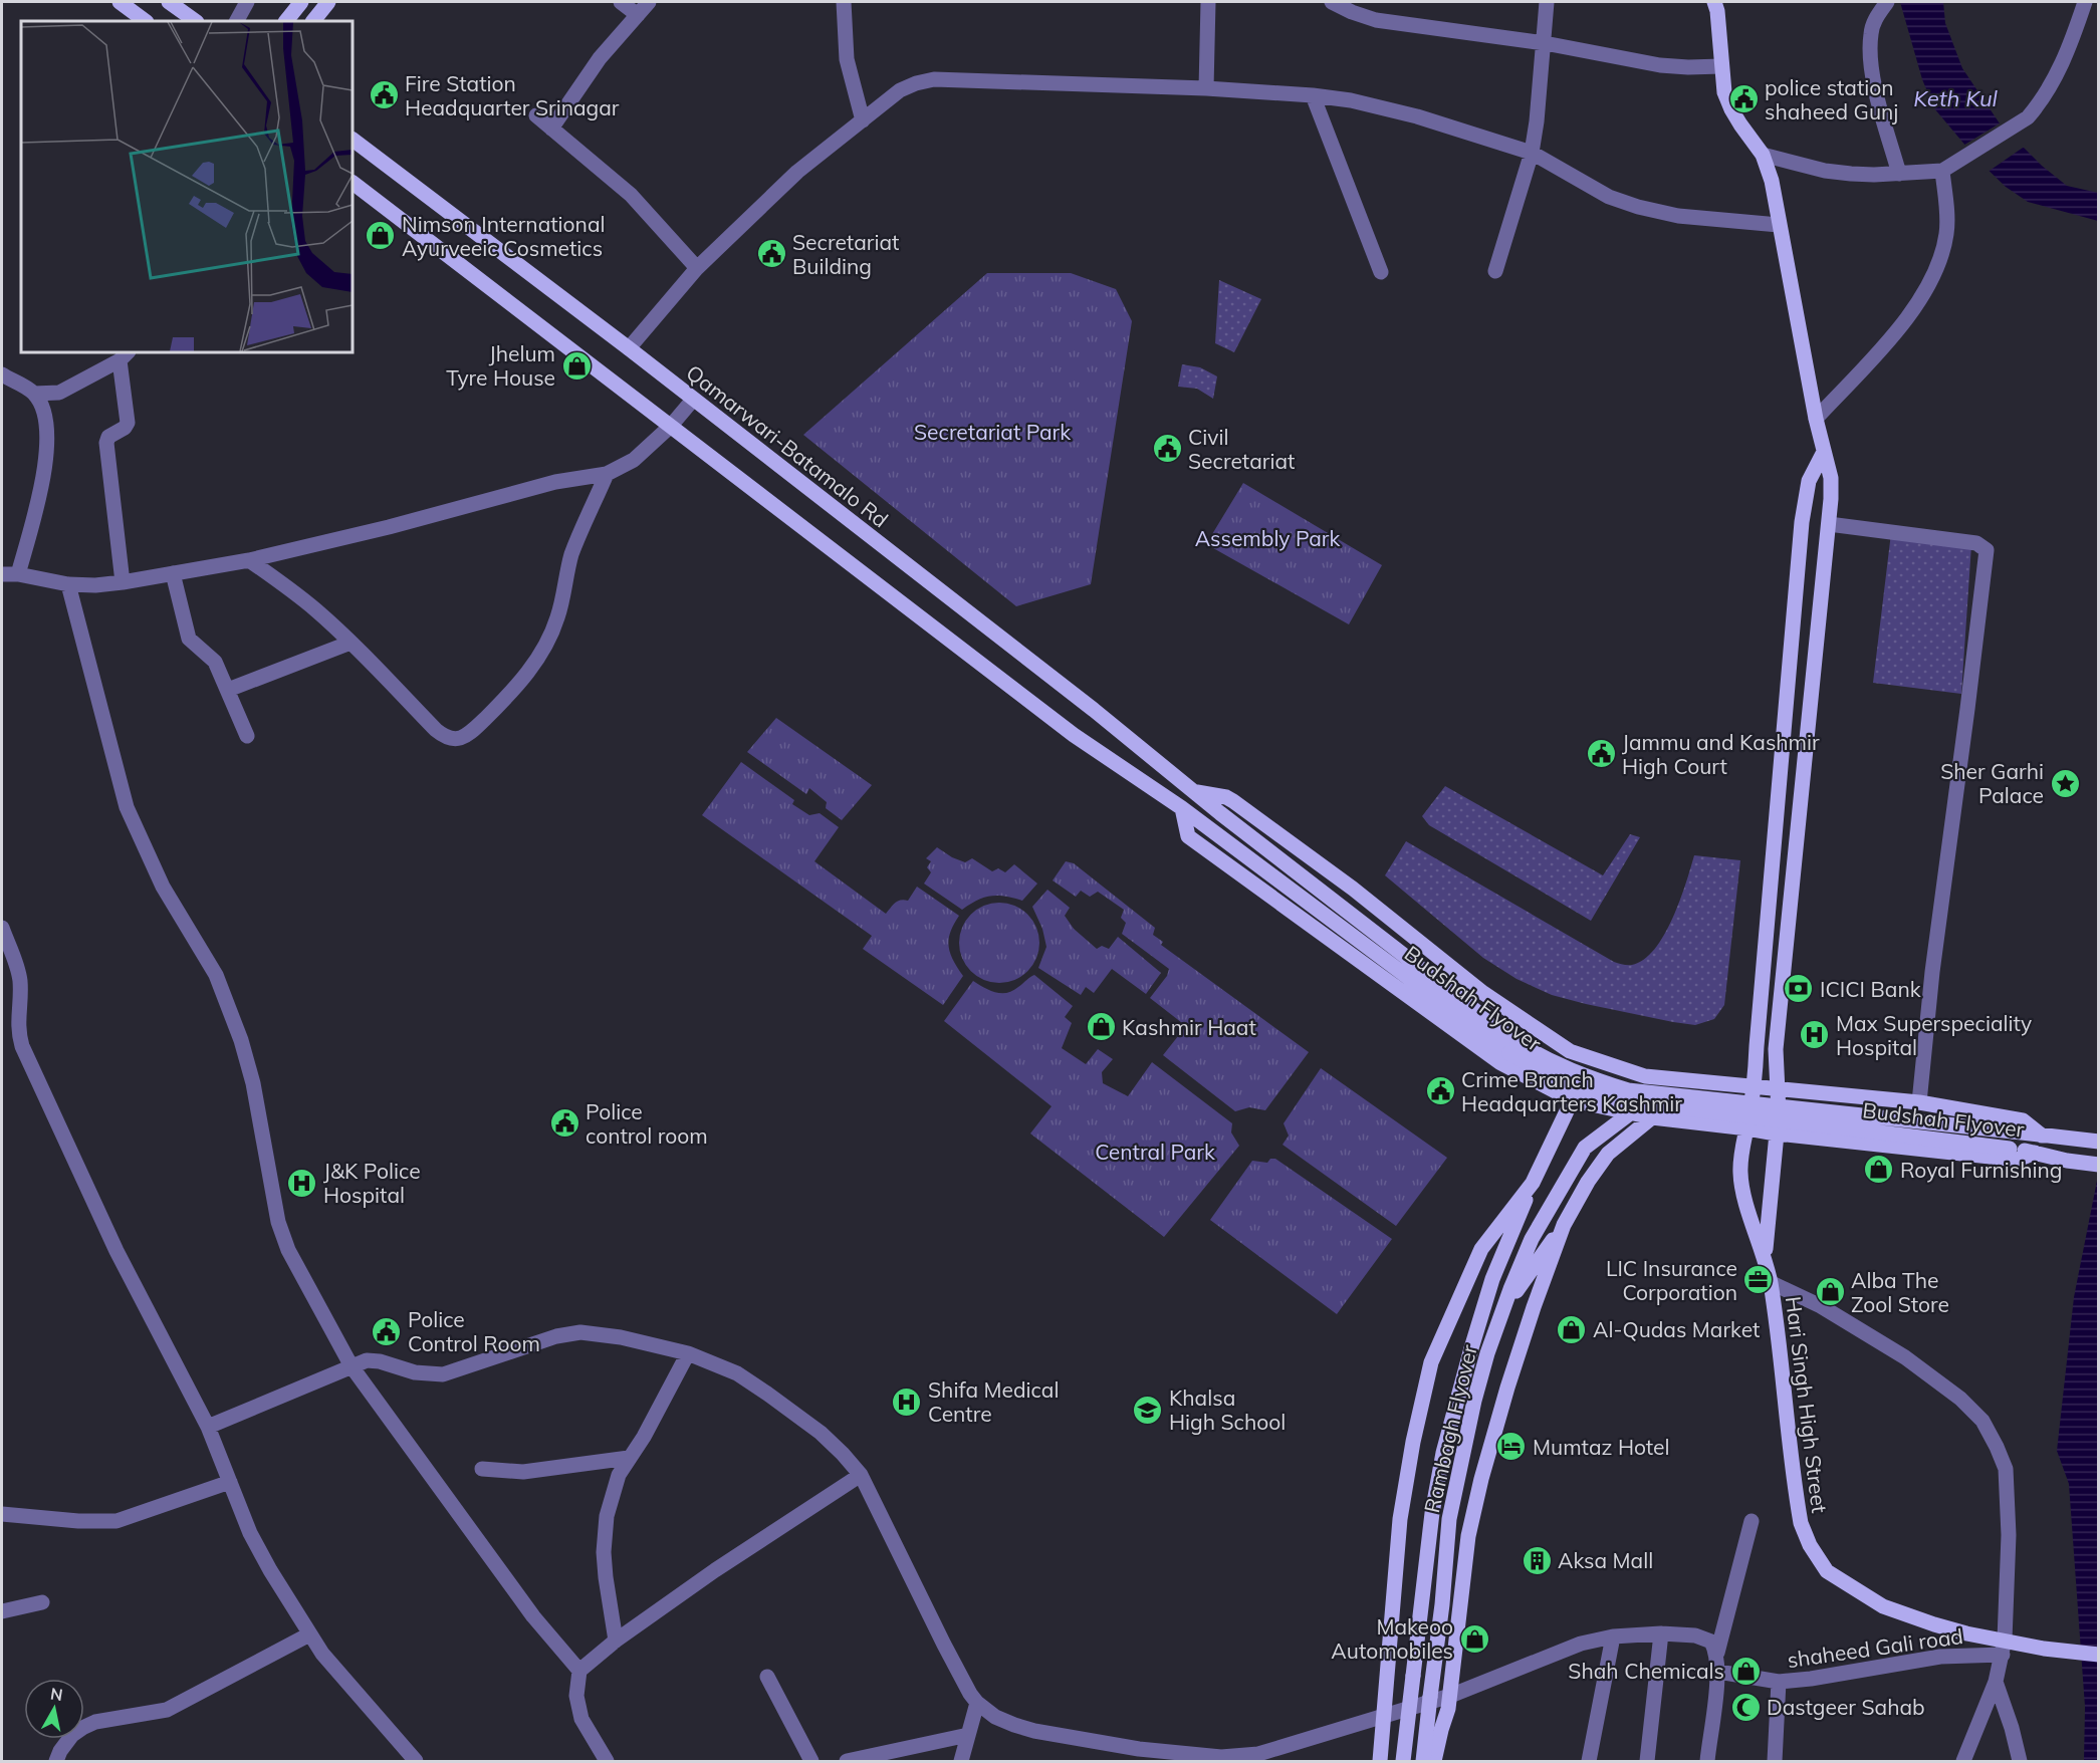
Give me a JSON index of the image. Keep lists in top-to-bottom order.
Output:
{
  "streets": {
    "main road": [
      "Qamarwari-Batamalo Rd",
      "Budshah Flyover",
      "Hari Singh High Street",
      "Rambagh Flyover"
    ],
    "street": ["shaheed Gali road"]
  },
  "crossings": [
    ["Qamarwari-Batamalo Rd", "Budshah Flyover"],
    ["Hari Singh High Street", "shaheed Gali road"]
  ],
  "water": ["Keth Kul"],
  "parks": ["Secretariat Park", "Assembly Park", "Central Park"],
  "places": {
    "public building": [
      "Fire Station Headquarter Srinagar",
      "police station shaheed Gunj",
      "Secretariat Building",
      "Civil Secretariat",
      "Jammu and Kashmir High Court",
      "Crime Branch Headquarters Kashmir",
      "Police control room",
      "Police Control Room"
    ],
    "shop": [
      "Nimson International Ayurveeic Cosmetics",
      "Jhelum Tyre House",
      "Kashmir Haat",
      "Royal Furnishing",
      "Alba The Zool Store",
      "Al-Qudas Market",
      "Makeoo Automobiles",
      "Shah Chemicals"
    ],
    "place": ["Sher Garhi Palace"],
    "bank": ["ICICI Bank"],
    "hospital": ["Max Superspeciality Hospital", "J&K Police Hospital", "Shifa Medical Centre"],
    "office": ["LIC Insurance Corporation"],
    "school or university": ["Khalsa High School"],
    "hotel": ["Mumtaz Hotel"],
    "building": ["Aksa Mall"],
    "mosque": ["Dastgeer Sahab"]
  },
  "north": "top"
}
